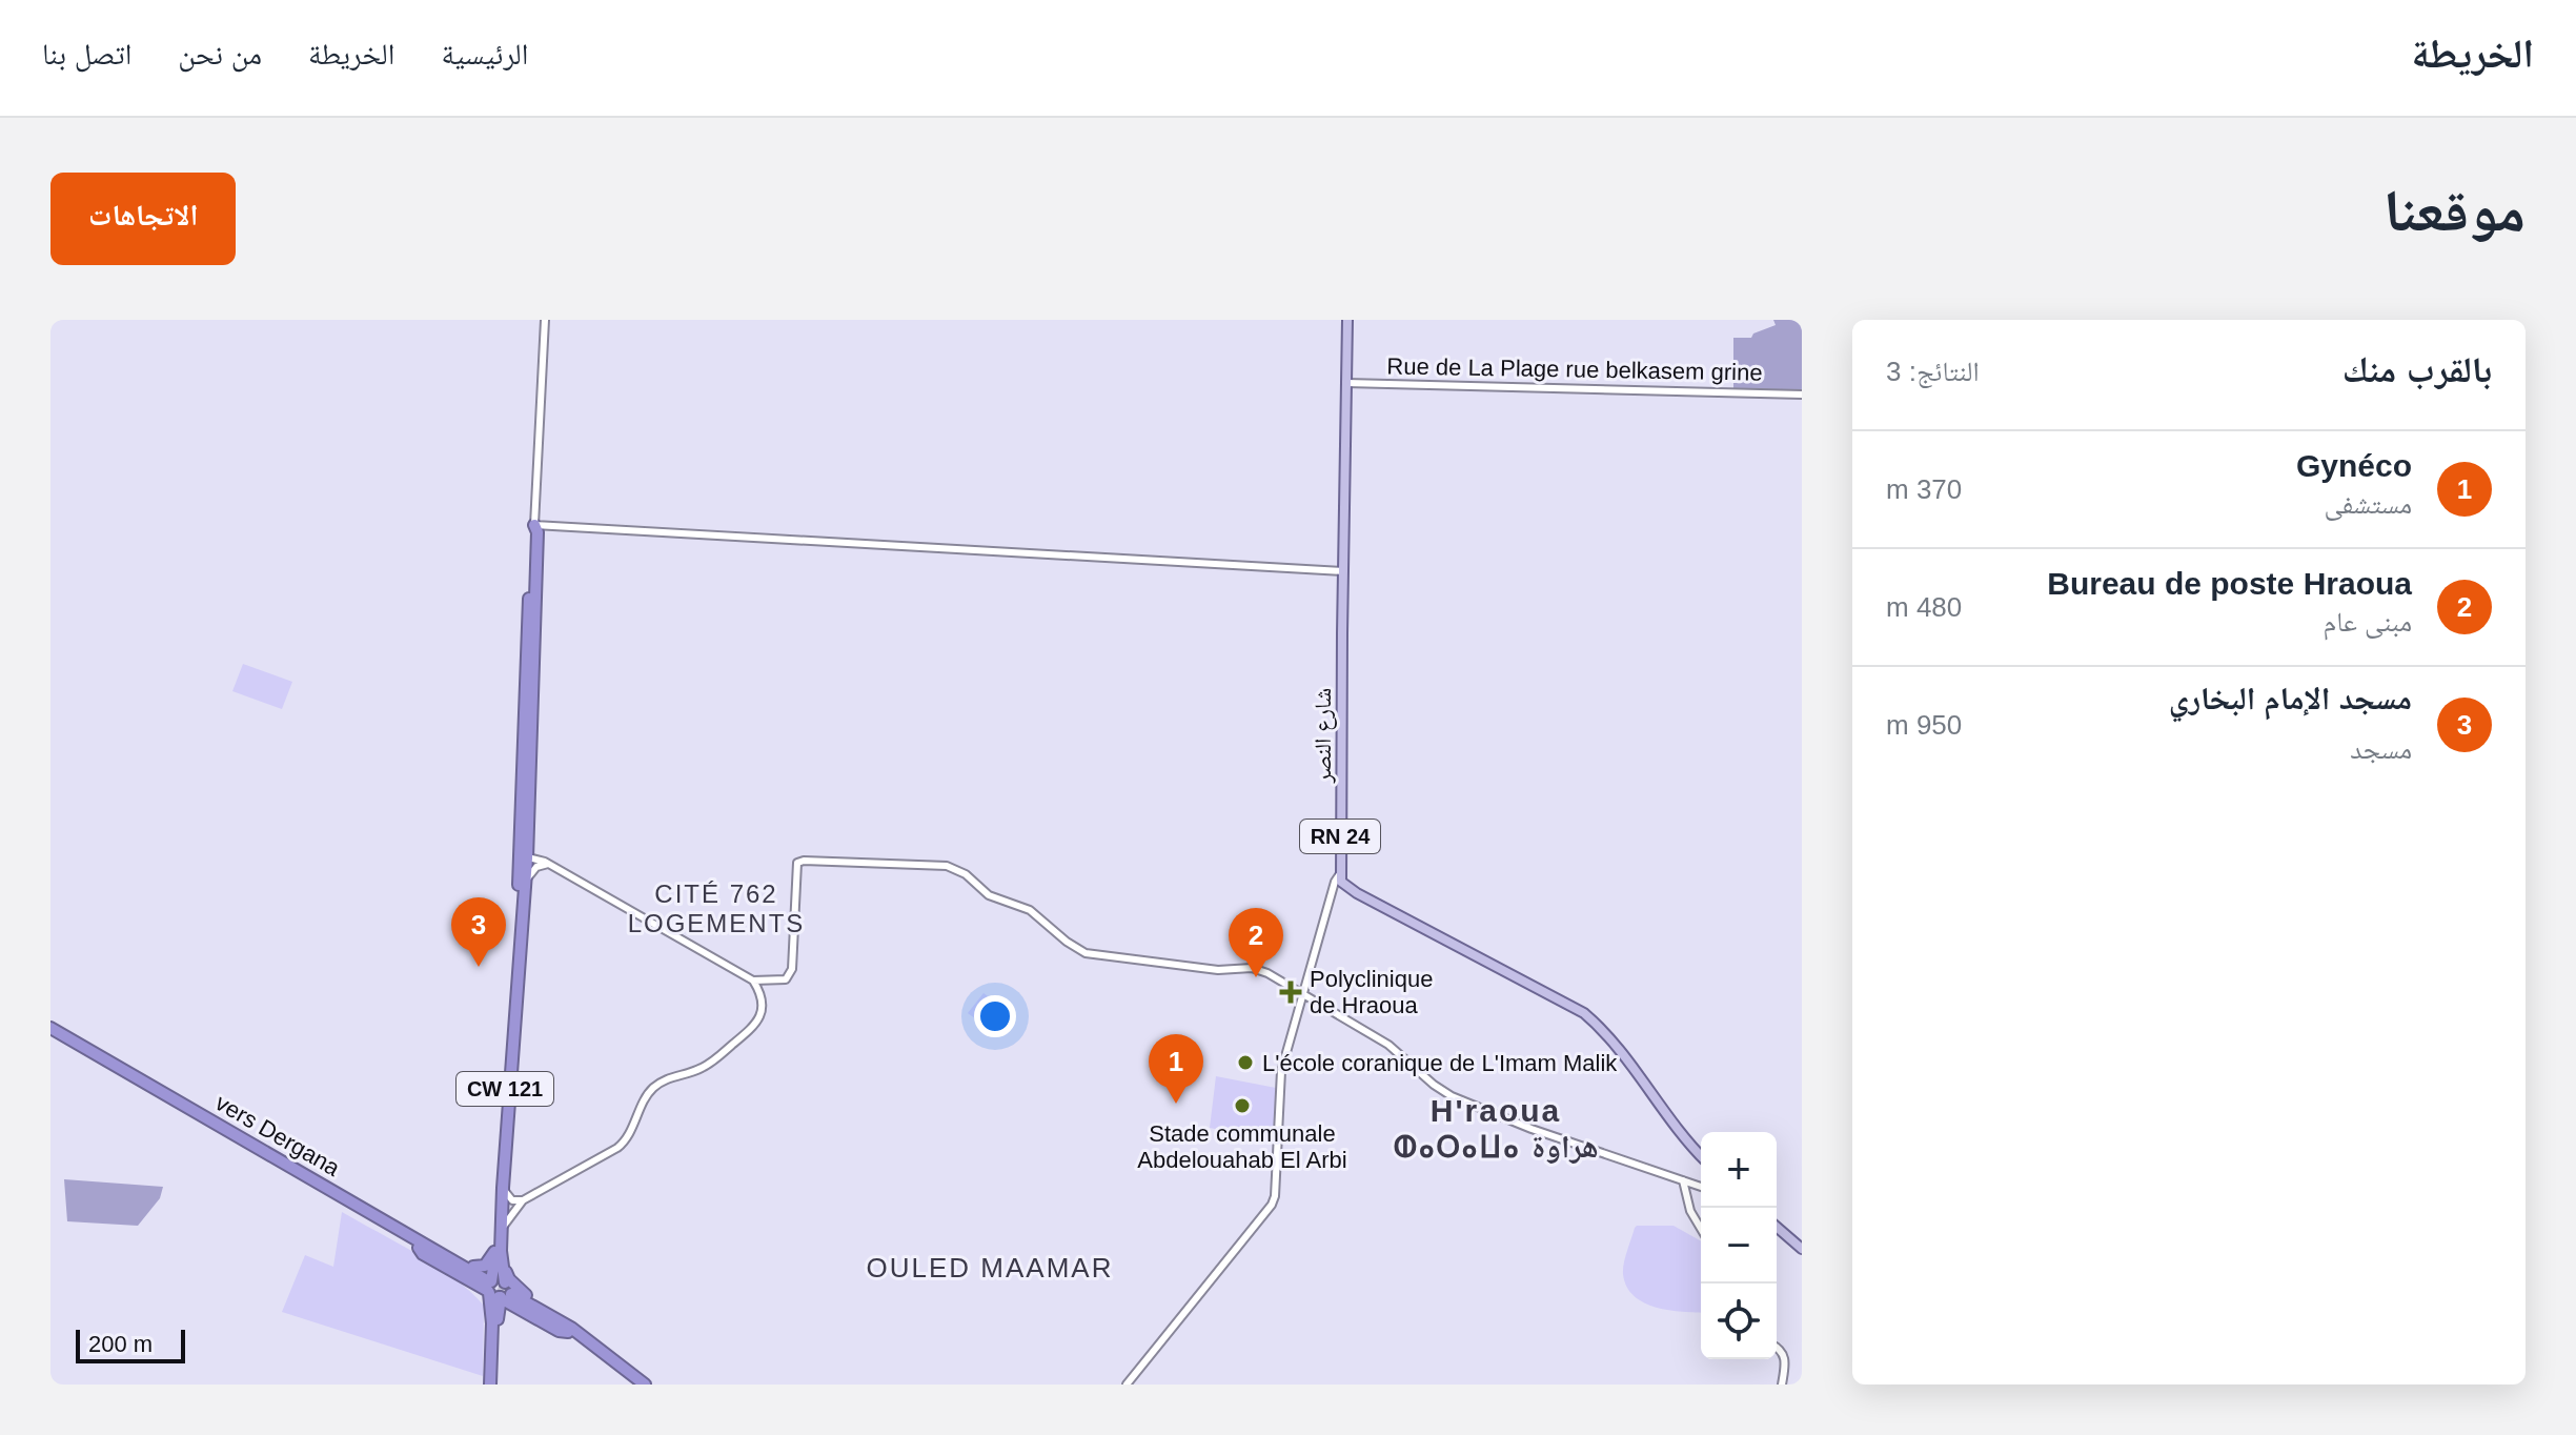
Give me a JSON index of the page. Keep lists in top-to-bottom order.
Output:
{
  "streets": {
    "highway": ["CW 121", "vers Dergana"],
    "main road": ["شارع النصر", "RN 24"],
    "street": ["Rue de La Plage rue belkasem grine"]
  },
  "crossings": [
    ["Rue de La Plage rue belkasem grine", "شارع النصر"],
    ["شارع النصر", "RN 24"],
    ["CW 121", "vers Dergana"]
  ],
  "districts": ["CITÉ 762 LOGEMENTS", "H'raoua ⵀⴰⵔⴰⵡⴰ هراوة", "OULED MAAMAR"],
  "places": {
    "health": ["Polyclinique de Hraoua"],
    "other": ["L'école coranique de L'Imam Malik", "Stade communale Abdelouahab El Arbi"]
  },
  "scale_bar": "200 m",
  "page": {
    "header": "الخريطة",
    "nav": [
      "الرئيسية",
      "الخريطة",
      "من نحن",
      "اتصل بنا"
    ],
    "title": "موقعنا",
    "buttons": "الاتجاهات",
    "heading": ["بالقرب منك", "النتائج: 3"],
    "list": [
      {
        "mark": "1",
        "name": "Gynéco",
        "note": "مستشفى",
        "value": "370 m"
      },
      {
        "mark": "2",
        "name": "Bureau de poste Hraoua",
        "note": "مبنى عام",
        "value": "480 m"
      },
      {
        "mark": "3",
        "name": "مسجد الإمام البخاري",
        "note": "مسجد",
        "value": "950 m"
      }
    ],
    "pins": ["3", "2", "1"],
    "map_buttons": ["+", "−"],
    "scale": "200 m"
  }
}
